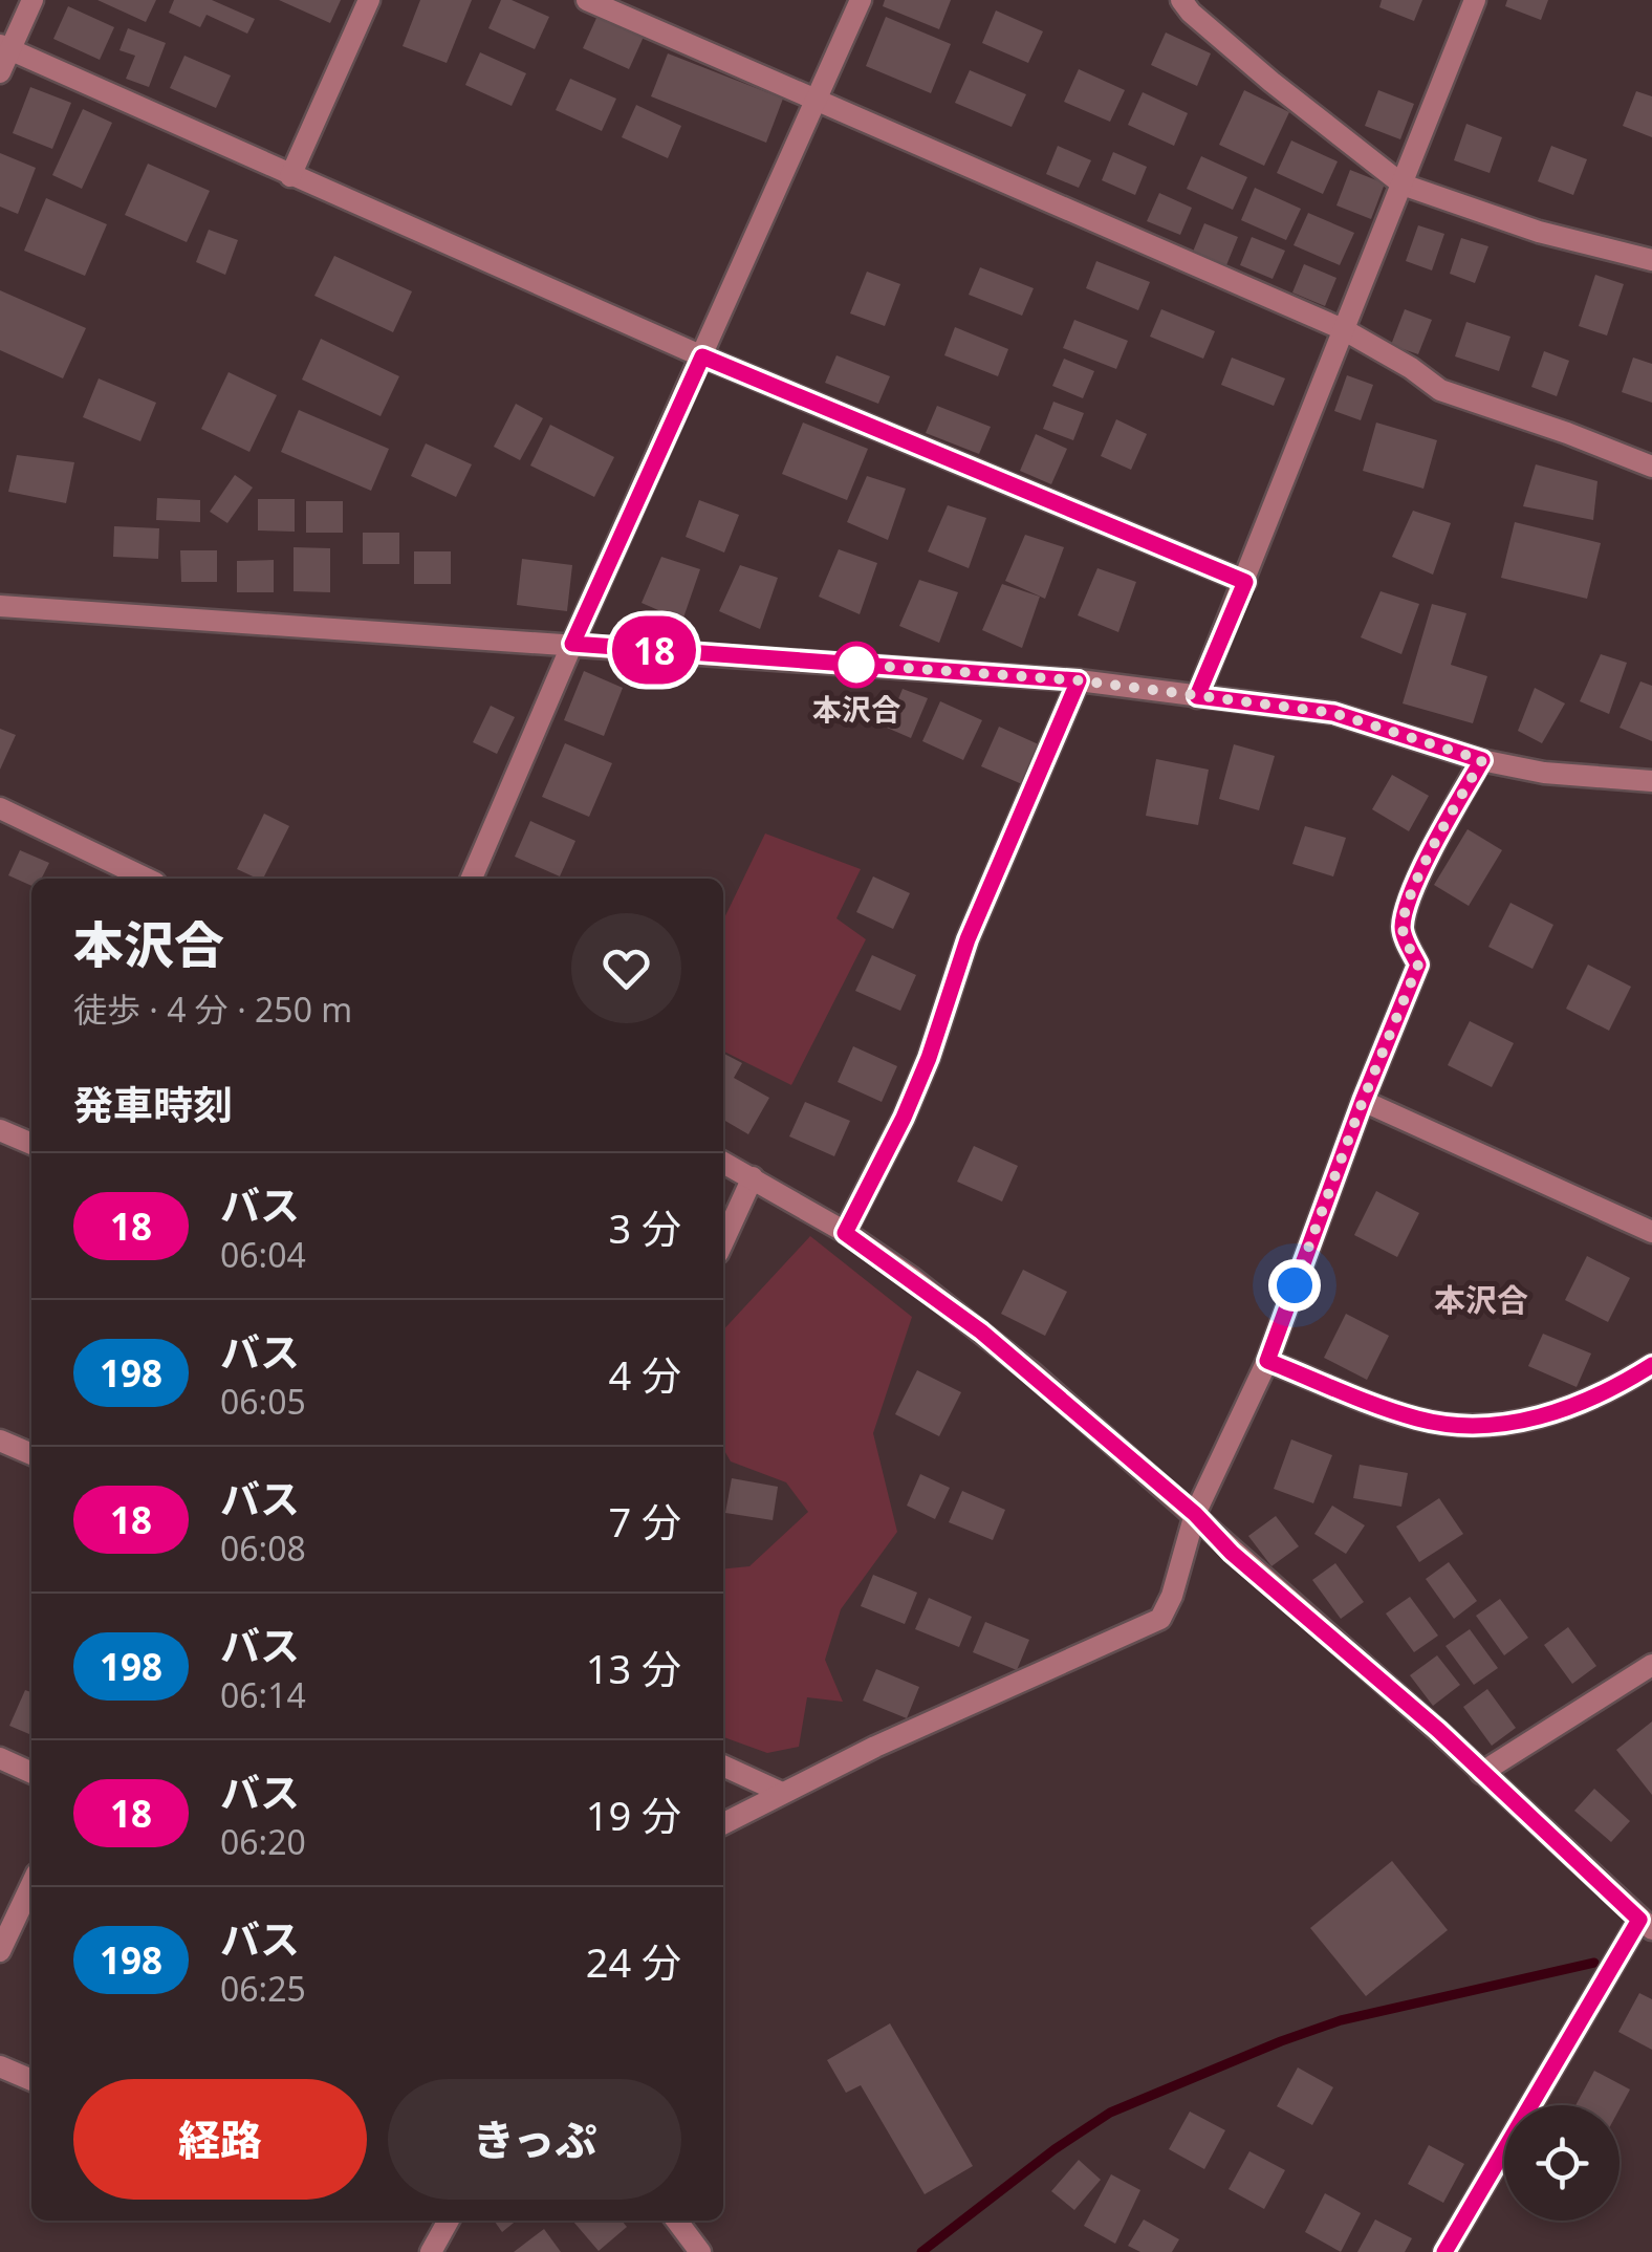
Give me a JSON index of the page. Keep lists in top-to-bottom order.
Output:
{
  "districts": ["本沢合"],
  "places": ["本沢合"],
  "lines": ["bus line 18"],
  "page": {
    "on_map": "18",
    "heading": [
      ["本沢合", "徒歩 · 4 分 · 250 m"],
      "発車時刻"
    ],
    "list": [
      {
        "mark": "18",
        "name": "バス",
        "note": "06:04",
        "value": "3 分"
      },
      {
        "mark": "198",
        "name": "バス",
        "note": "06:05",
        "value": "4 分"
      },
      {
        "mark": "18",
        "name": "バス",
        "note": "06:08",
        "value": "7 分"
      },
      {
        "mark": "198",
        "name": "バス",
        "note": "06:14",
        "value": "13 分"
      },
      {
        "mark": "18",
        "name": "バス",
        "note": "06:20",
        "value": "19 分"
      },
      {
        "mark": "198",
        "name": "バス",
        "note": "06:25",
        "value": "24 分"
      }
    ],
    "buttons": ["経路", "きっぷ"]
  }
}
